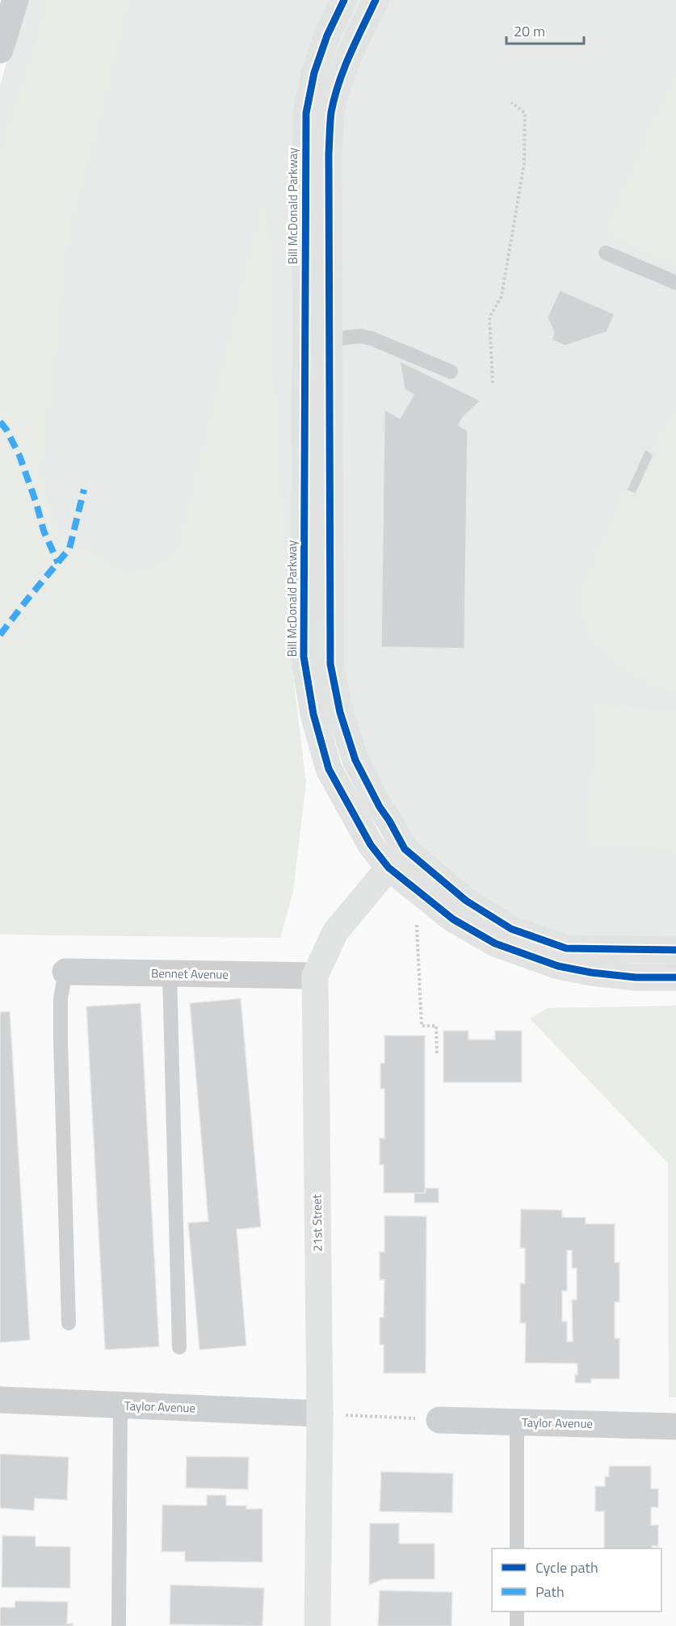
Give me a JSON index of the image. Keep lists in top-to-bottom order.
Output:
{
  "streets": {
    "main road": ["Bill McDonald Parkway", "21st Street"],
    "street": ["Bennet Avenue", "Taylor Avenue"]
  },
  "crossings": [
    ["Bill McDonald Parkway", "21st Street"],
    ["Bennet Avenue", "21st Street"],
    ["21st Street", "Taylor Avenue"]
  ],
  "legend": ["Cycle path", "Path"],
  "scale_bar": "20 m"
}
